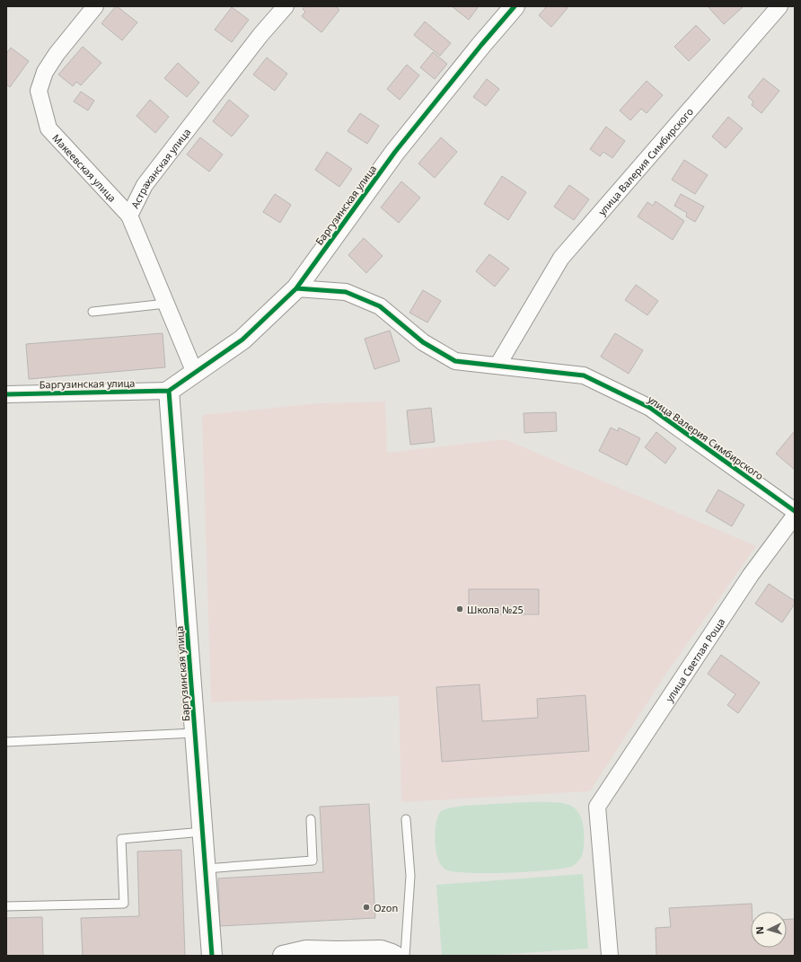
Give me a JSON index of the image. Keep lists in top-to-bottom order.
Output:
{
  "streets": {
    "street": [
      "улица Валерия Симбирского",
      "Макеевская улица",
      "Астраханская улица",
      "Баргузинская улица",
      "улица Светлая Роща"
    ]
  },
  "crossings": [
    ["Макеевская улица", "Астраханская улица"],
    ["Астраханская улица", "Баргузинская улица"]
  ],
  "places": ["Школа №25", "Ozon"],
  "north": "left"
}
